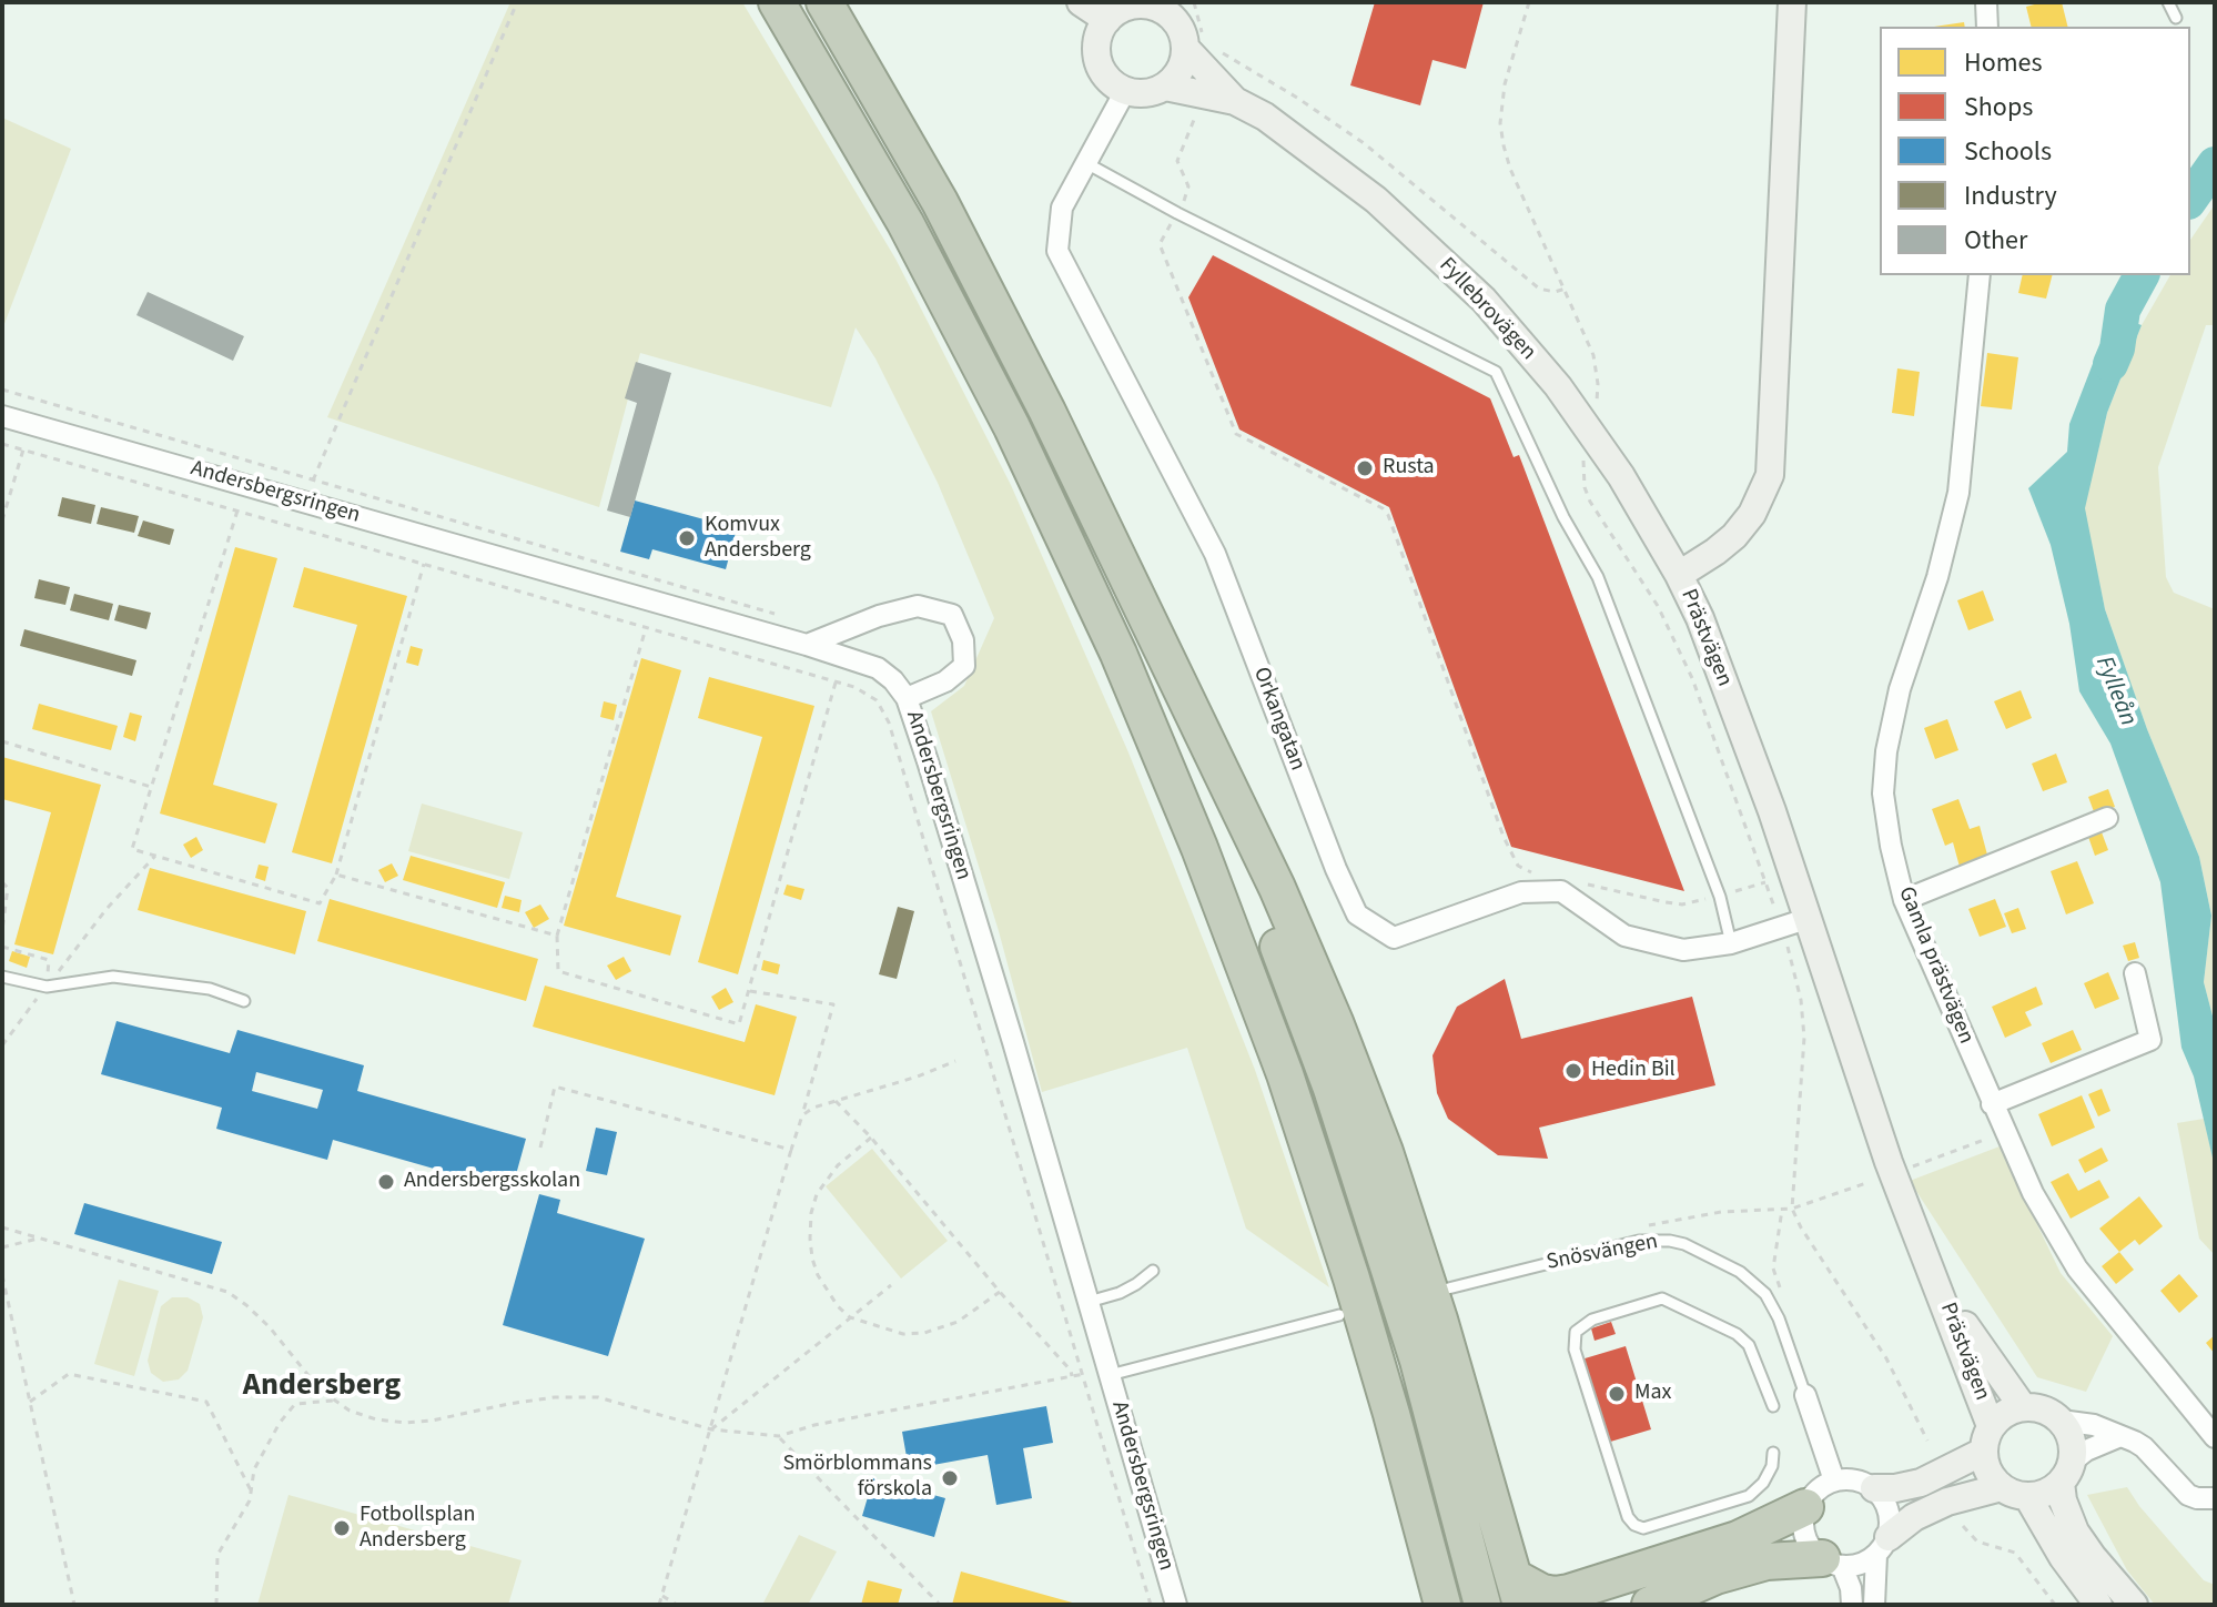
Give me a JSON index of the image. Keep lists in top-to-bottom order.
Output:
{
  "streets": {
    "street": [
      "Fyllebrovägen",
      "Andersbergsringen",
      "Prästvägen",
      "Orkangatan",
      "Gamla prästvägen",
      "Snösvängen"
    ]
  },
  "crossings": [
    ["Fyllebrovägen", "Prästvägen"],
    ["Fyllebrovägen", "Orkangatan"],
    ["Prästvägen", "Orkangatan"]
  ],
  "districts": ["Andersberg"],
  "water": ["Fylleån"],
  "places": [
    "Rusta",
    "Komvux Andersberg",
    "Hedin Bil",
    "Andersbergsskolan",
    "Max",
    "Smörblommans förskola",
    "Fotbollsplan Andersberg"
  ],
  "legend": [
    "Homes",
    "Shops",
    "Schools",
    "Industry",
    "Other"
  ]
}
